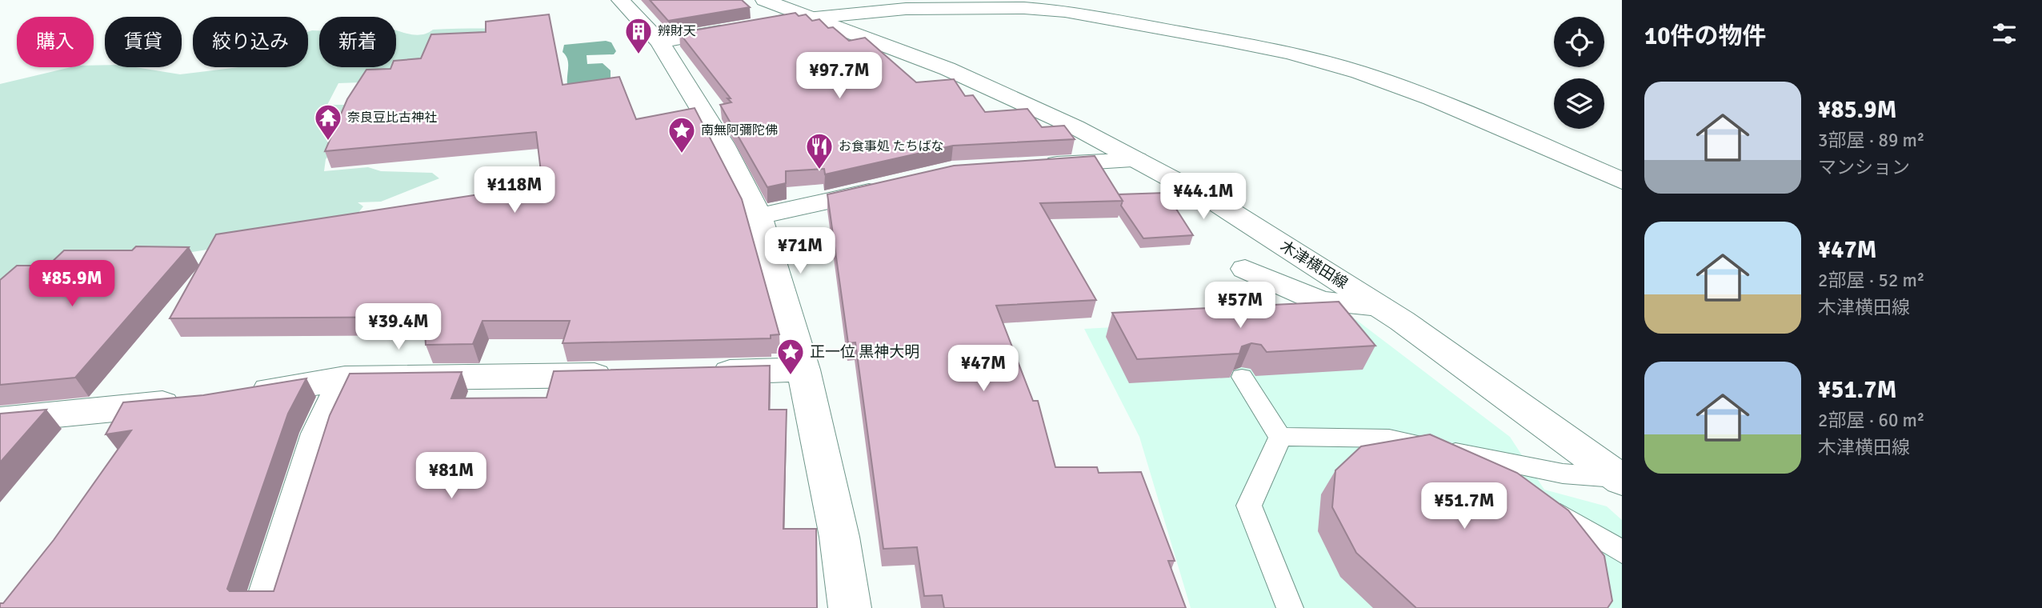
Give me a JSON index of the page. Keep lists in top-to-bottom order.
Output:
{
  "streets": {
    "street": ["木津横田線"]
  },
  "places": {
    "building": ["辨財天"],
    "temple": ["奈良豆比古神社"],
    "place": ["南無阿彌陀佛", "正一位 黒神大明"],
    "restaurant": ["お食事処 たちばな"]
  },
  "page": {
    "heading": "10件の物件",
    "chip": [
      "購入",
      "賃貸",
      "絞り込み",
      "新着"
    ],
    "price": [
      "¥97.7M",
      "¥118M",
      "¥44.1M",
      "¥71M",
      "¥85.9M",
      "¥57M",
      "¥39.4M",
      "¥47M",
      "¥81M",
      "¥51.7M"
    ],
    "list": [
      {
        "name": "¥85.9M",
        "note": "3部屋 · 89 m² · マンション"
      },
      {
        "name": "¥47M",
        "note": "2部屋 · 52 m² · 木津横田線"
      },
      {
        "name": "¥51.7M",
        "note": "2部屋 · 60 m² · 木津横田線"
      }
    ]
  }
}
